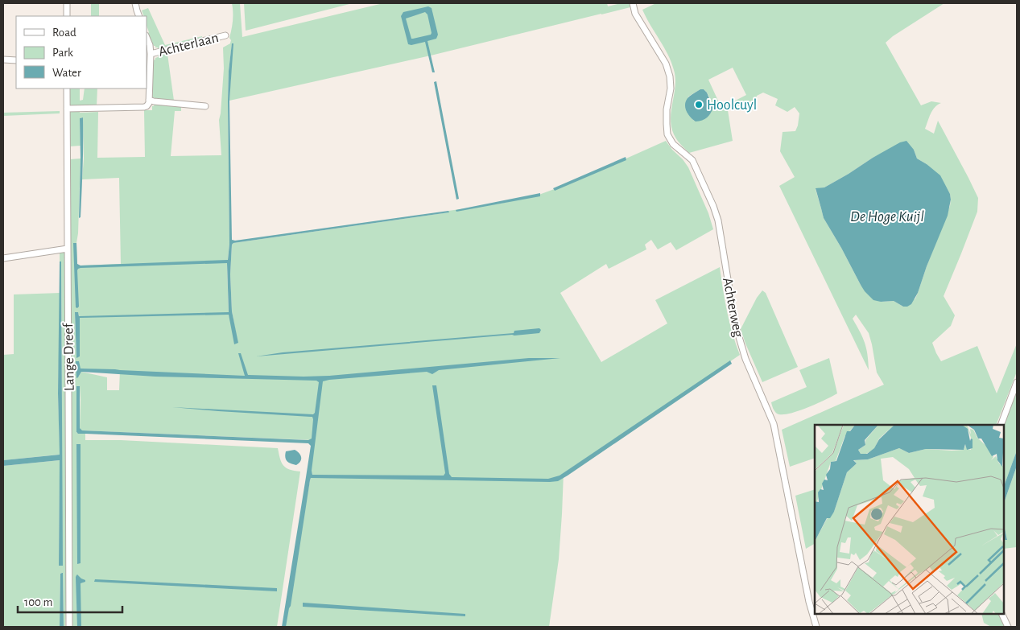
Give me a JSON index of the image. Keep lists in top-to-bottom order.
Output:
{
  "streets": {
    "street": ["Achterlaan", "Achterweg", "Lange Dreef"]
  },
  "water": ["De Hoge Kuijl"],
  "places": ["Hoolcuyl"],
  "legend": ["Road", "Park", "Water"],
  "scale_bar": "100 m"
}
